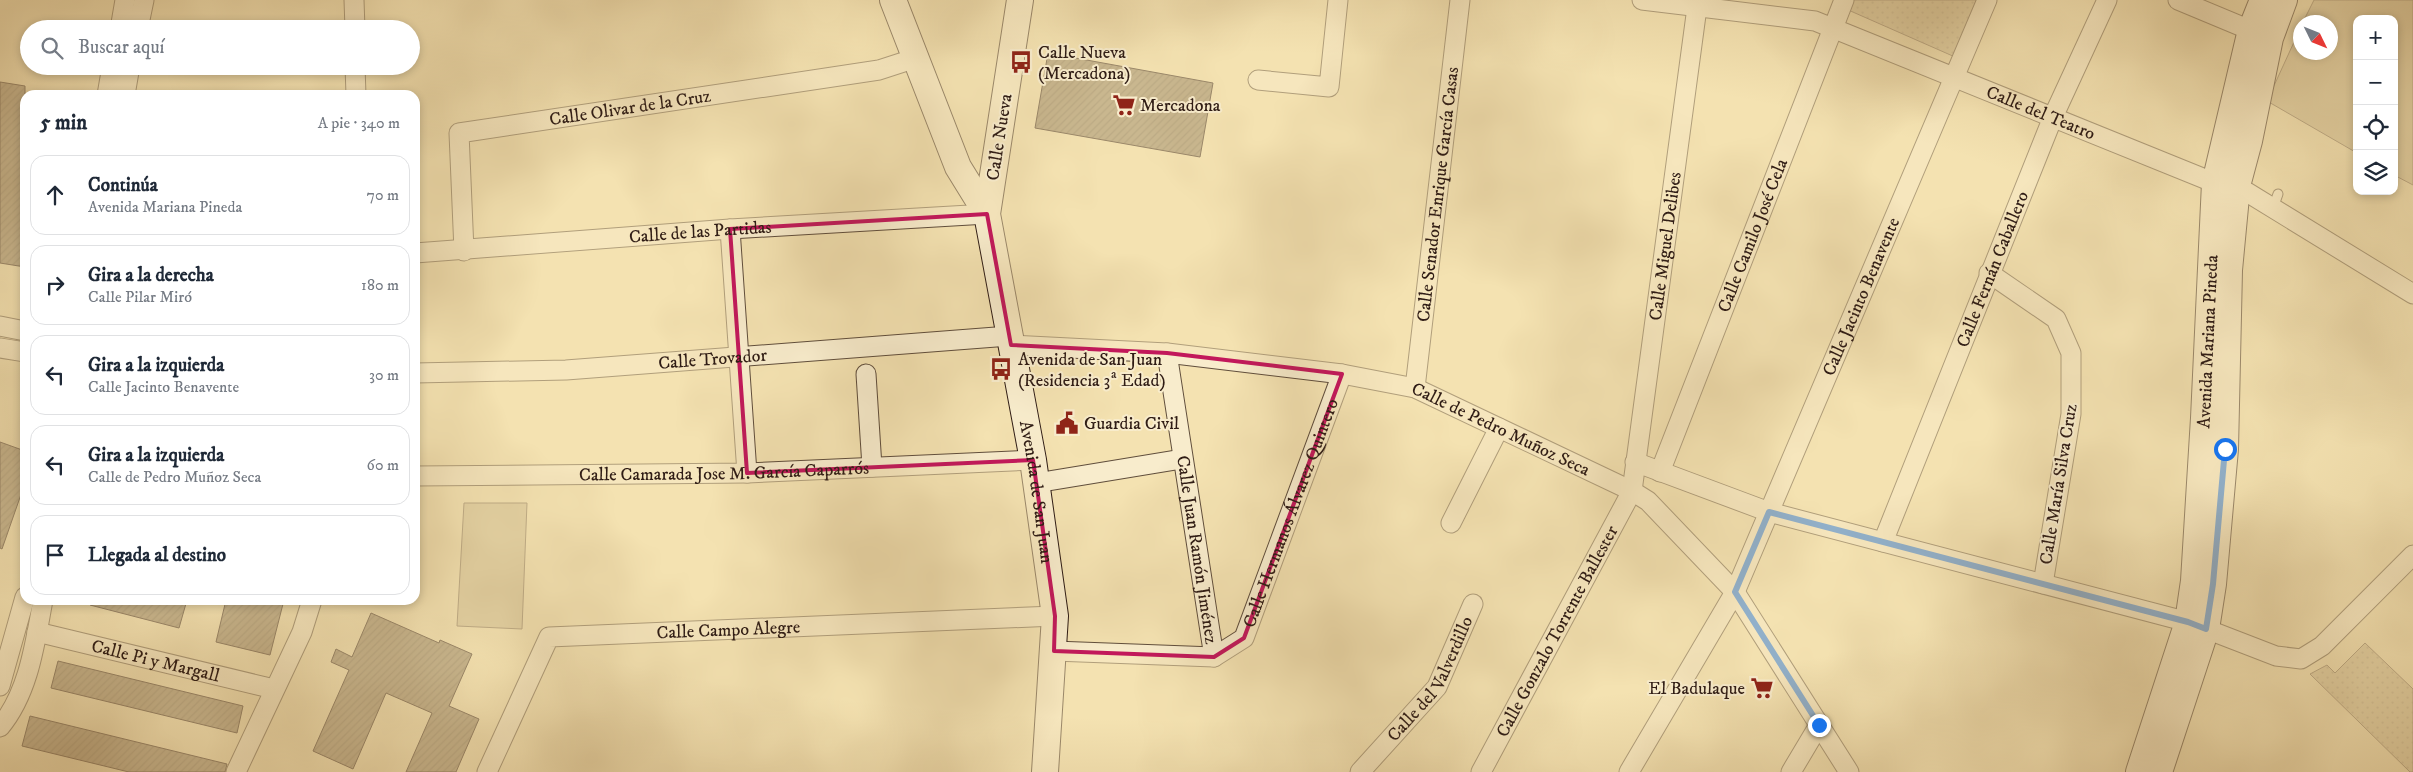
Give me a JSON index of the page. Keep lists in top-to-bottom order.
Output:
{
  "streets": {
    "street": [
      "Calle Olivar de la Cruz",
      "Calle del Teatro",
      "Calle Nueva",
      "Calle Senador Enrique García Casas",
      "Calle de las Partidas",
      "Calle Camilo José Cela",
      "Calle Miguel Delibes",
      "Calle Fernán Caballero",
      "Calle Jacinto Benavente",
      "Avenida Mariana Pineda",
      "Calle Trovador",
      "Calle de Pedro Muñoz Seca",
      "Calle Camarada Jose M. García Caparrós",
      "Calle María Silva Cruz",
      "Avenida de San Juan",
      "Calle Hermanos Álvarez Quintero",
      "Calle Juan Ramón Jiménez",
      "Calle Campo Alegre",
      "Calle Gonzalo Torrente Ballester",
      "Calle Pi y Margall",
      "Calle del Valverdillo"
    ]
  },
  "crossings": [
    ["Calle Olivar de la Cruz", "Calle de las Partidas"],
    ["Calle del Teatro", "Calle Camilo José Cela"],
    ["Calle del Teatro", "Calle Miguel Delibes"],
    ["Calle del Teatro", "Calle Fernán Caballero"],
    ["Calle del Teatro", "Calle Jacinto Benavente"],
    ["Calle del Teatro", "Avenida Mariana Pineda"],
    ["Calle Nueva", "Calle de las Partidas"],
    ["Calle Nueva", "Avenida de San Juan"],
    ["Calle Senador Enrique García Casas", "Calle de Pedro Muñoz Seca"],
    ["Calle de las Partidas", "Avenida de San Juan"],
    ["Calle Miguel Delibes", "Calle de Pedro Muñoz Seca"],
    ["Calle Miguel Delibes", "Calle Gonzalo Torrente Ballester"],
    ["Calle Fernán Caballero", "Calle María Silva Cruz"],
    ["Calle Jacinto Benavente", "Calle de Pedro Muñoz Seca"],
    ["Calle Trovador", "Calle de Pedro Muñoz Seca"],
    ["Calle Trovador", "Avenida de San Juan"],
    ["Calle de Pedro Muñoz Seca", "Avenida de San Juan"],
    ["Calle de Pedro Muñoz Seca", "Calle Hermanos Álvarez Quintero"],
    ["Calle de Pedro Muñoz Seca", "Calle Juan Ramón Jiménez"],
    ["Calle de Pedro Muñoz Seca", "Calle Gonzalo Torrente Ballester"],
    ["Calle Camarada Jose M. García Caparrós", "Avenida de San Juan"],
    ["Calle Camarada Jose M. García Caparrós", "Calle Juan Ramón Jiménez"],
    ["Avenida de San Juan", "Calle Campo Alegre"],
    ["Calle Hermanos Álvarez Quintero", "Calle Juan Ramón Jiménez"]
  ],
  "places": {
    "bus stop": ["Calle Nueva (Mercadona)", "Avenida de San Juan (Residencia 3ª Edad)"],
    "supermarket": ["Mercadona", "El Badulaque"],
    "public building": ["Guardia Civil"]
  },
  "north": "bottom right",
  "page": {
    "map_buttons": ["+", "−"],
    "search": "Buscar aquí",
    "heading": ["5 min", "A pie · 340 m"],
    "list": [
      ["Continúa", "Avenida Mariana Pineda", "70 m"],
      ["Gira a la derecha", "Calle Pilar Miró", "180 m"],
      ["Gira a la izquierda", "Calle Jacinto Benavente", "30 m"],
      ["Gira a la izquierda", "Calle de Pedro Muñoz Seca", "60 m"],
      "Llegada al destino"
    ]
  }
}
